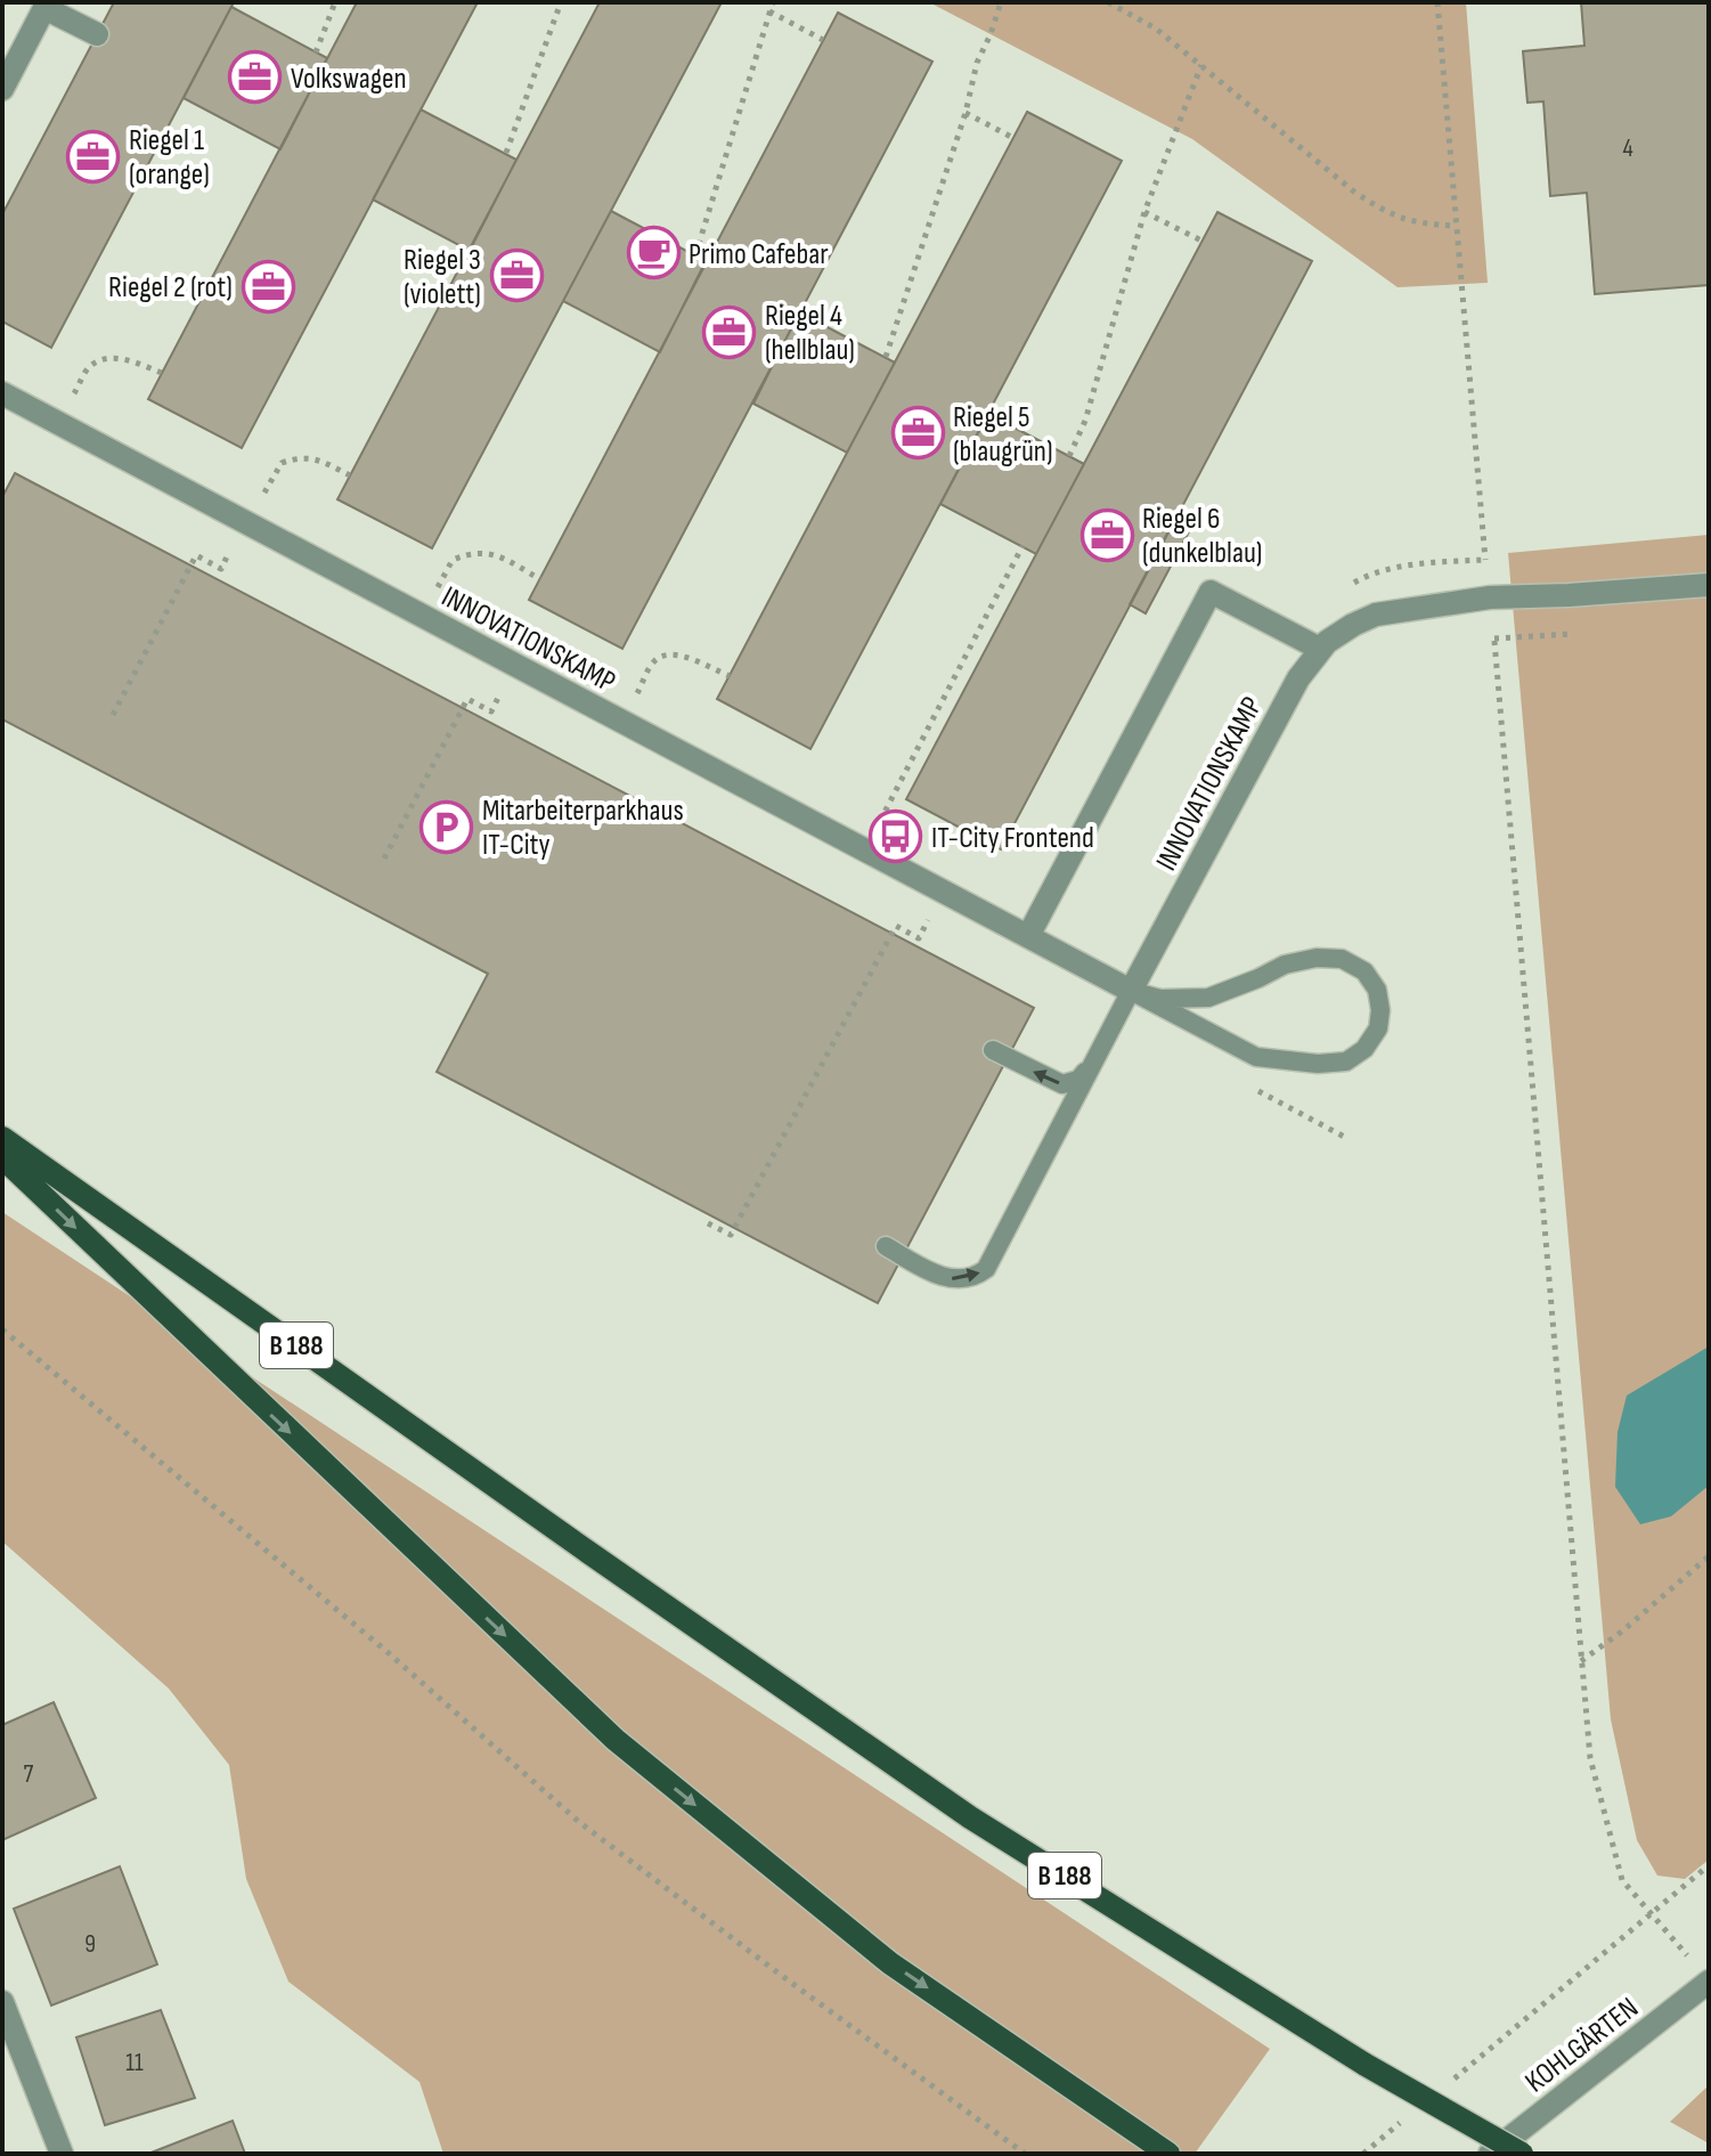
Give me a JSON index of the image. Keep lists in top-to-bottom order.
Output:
{
  "streets": {
    "main road": ["B 188"],
    "street": ["INNOVATIONSKAMP", "KOHLGÄRTEN"]
  },
  "places": {
    "office": [
      "Volkswagen",
      "Riegel 1 (orange)",
      "Riegel 3 (violett)",
      "Riegel 2 (rot)",
      "Riegel 4 (hellblau)",
      "Riegel 5 (blaugrün)",
      "Riegel 6 (dunkelblau)"
    ],
    "cafe": ["Primo Cafebar"],
    "parking": ["Mitarbeiterparkhaus IT-City"],
    "bus stop": ["IT-City Frontend"]
  },
  "house_numbers": [
    "4",
    "7",
    "9",
    "11"
  ]
}
